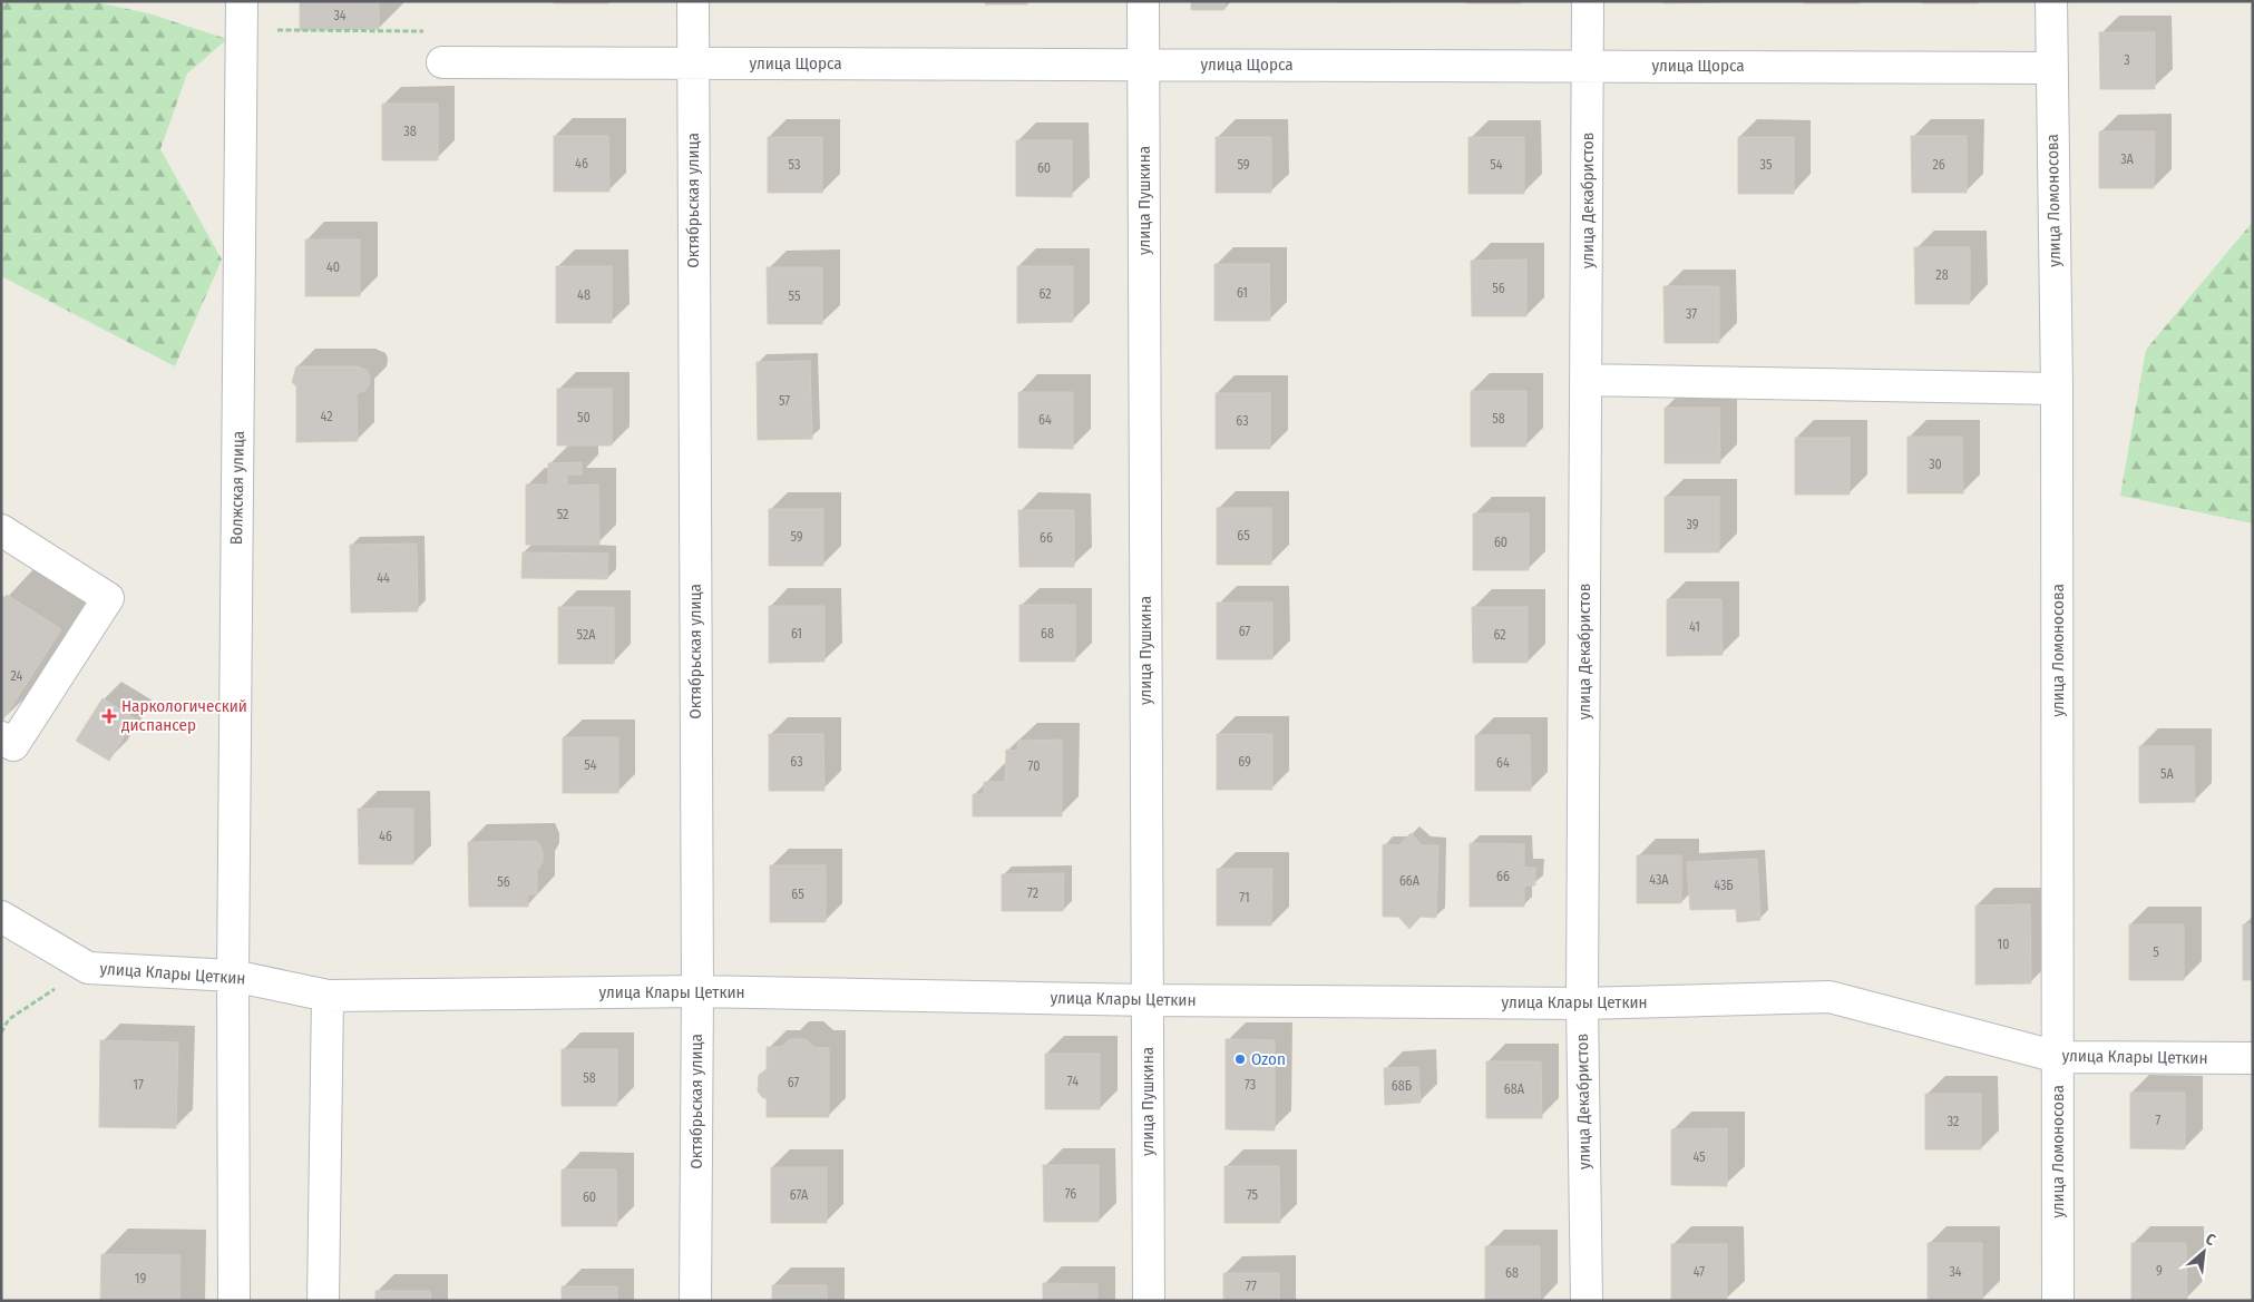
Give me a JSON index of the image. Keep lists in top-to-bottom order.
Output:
{
  "streets": {
    "street": [
      "улица Щорса",
      "Октябрьская улица",
      "улица Пушкина",
      "улица Декабристов",
      "улица Ломоносова",
      "Волжская улица",
      "улица Клары Цеткин"
    ]
  },
  "crossings": [
    ["улица Щорса", "Октябрьская улица"],
    ["улица Щорса", "улица Пушкина"],
    ["улица Щорса", "улица Декабристов"],
    ["улица Щорса", "улица Ломоносова"],
    ["Октябрьская улица", "улица Клары Цеткин"],
    ["улица Пушкина", "улица Клары Цеткин"],
    ["улица Декабристов", "улица Клары Цеткин"],
    ["улица Ломоносова", "улица Клары Цеткин"],
    ["Волжская улица", "улица Клары Цеткин"]
  ],
  "places": {
    "health": ["Наркологический диспансер"],
    "other": ["Ozon"]
  },
  "house_numbers": [
    "34",
    "3",
    "38",
    "3А",
    "46",
    "53",
    "59",
    "54",
    "35",
    "26",
    "60",
    "40",
    "28",
    "56",
    "61",
    "62",
    "48",
    "55",
    "37",
    "57",
    "42",
    "50",
    "58",
    "64",
    "63",
    "30",
    "52",
    "39",
    "65",
    "59",
    "66",
    "60",
    "44",
    "41",
    "67",
    "61",
    "68",
    "52А",
    "62",
    "24",
    "63",
    "69",
    "64",
    "54",
    "70",
    "5А",
    "46",
    "66",
    "43А",
    "66А",
    "56",
    "43Б",
    "72",
    "65",
    "71",
    "10",
    "5",
    "58",
    "74",
    "67",
    "17",
    "73",
    "68Б",
    "68А",
    "7",
    "32",
    "45",
    "76",
    "67А",
    "75",
    "60",
    "9",
    "47",
    "34",
    "68",
    "19",
    "77"
  ],
  "north": "top right"
}
